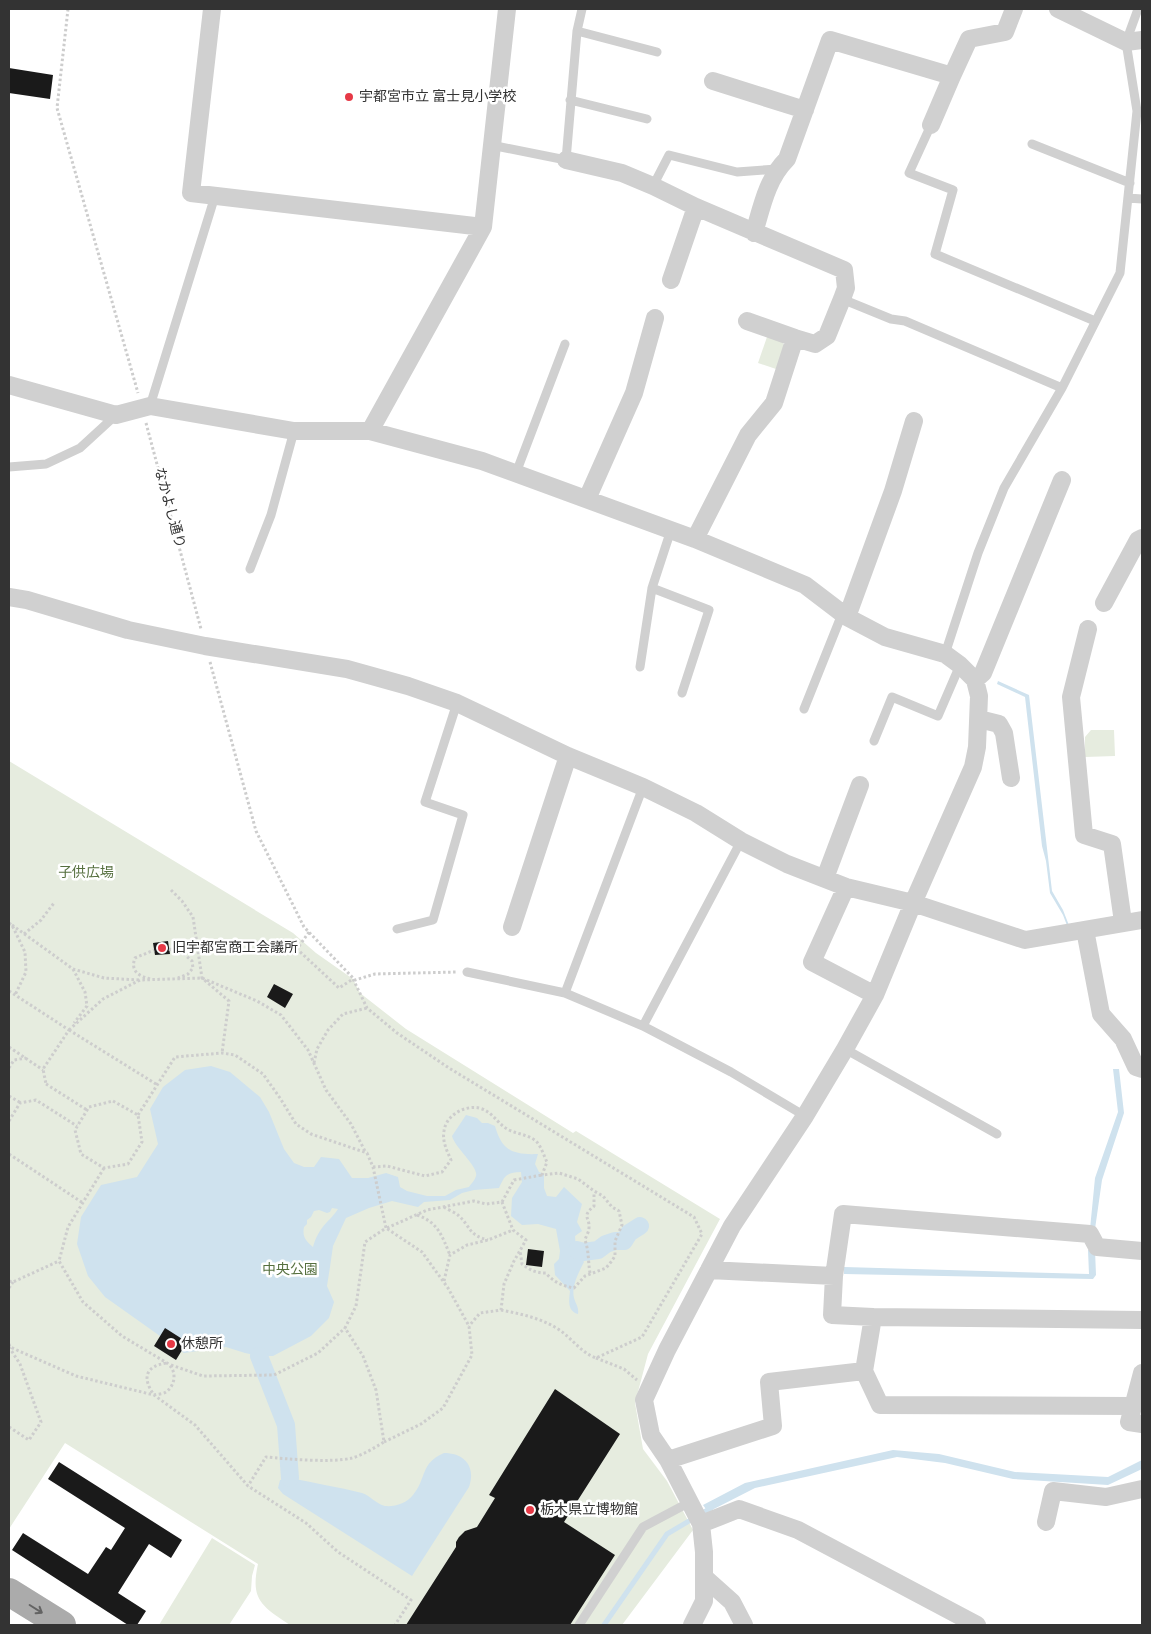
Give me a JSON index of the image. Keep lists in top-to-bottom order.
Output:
{
  "streets": {
    "path": ["なかよし通り"]
  },
  "parks": ["子供広場", "中央公園"],
  "places": [
    "宇都宮市立 富士見小学校",
    "旧宇都宮商工会議所",
    "休憩所",
    "栃木県立博物館"
  ]
}
